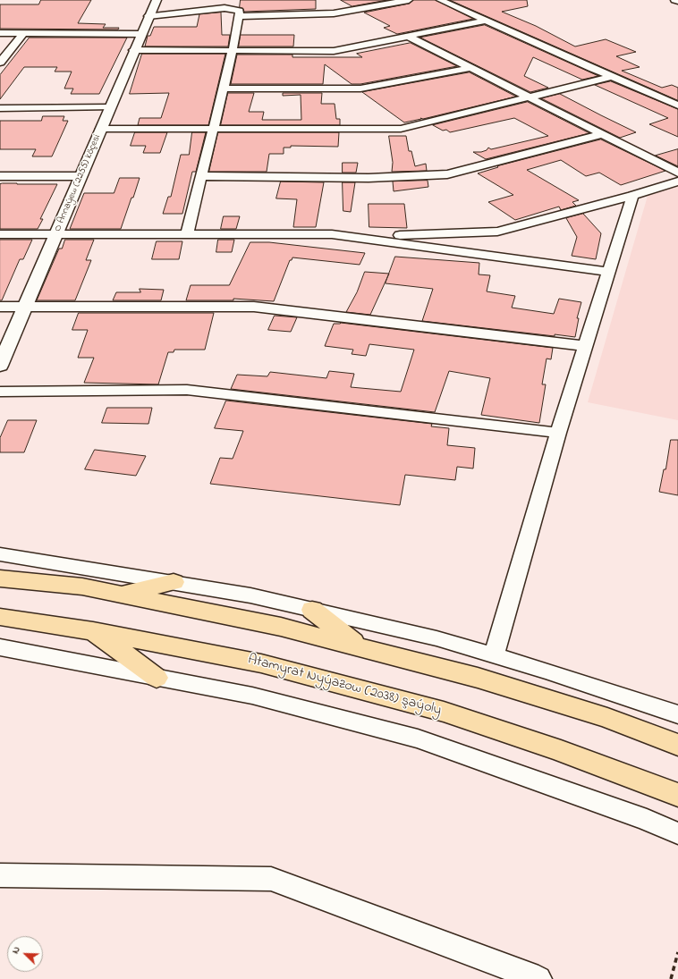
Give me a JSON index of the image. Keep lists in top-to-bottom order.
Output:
{
  "streets": {
    "main road": ["O Annaýew (2255) köçesi", "Atamyrat Nyýazow (2038) şaýoly"]
  },
  "north": "top left"
}
